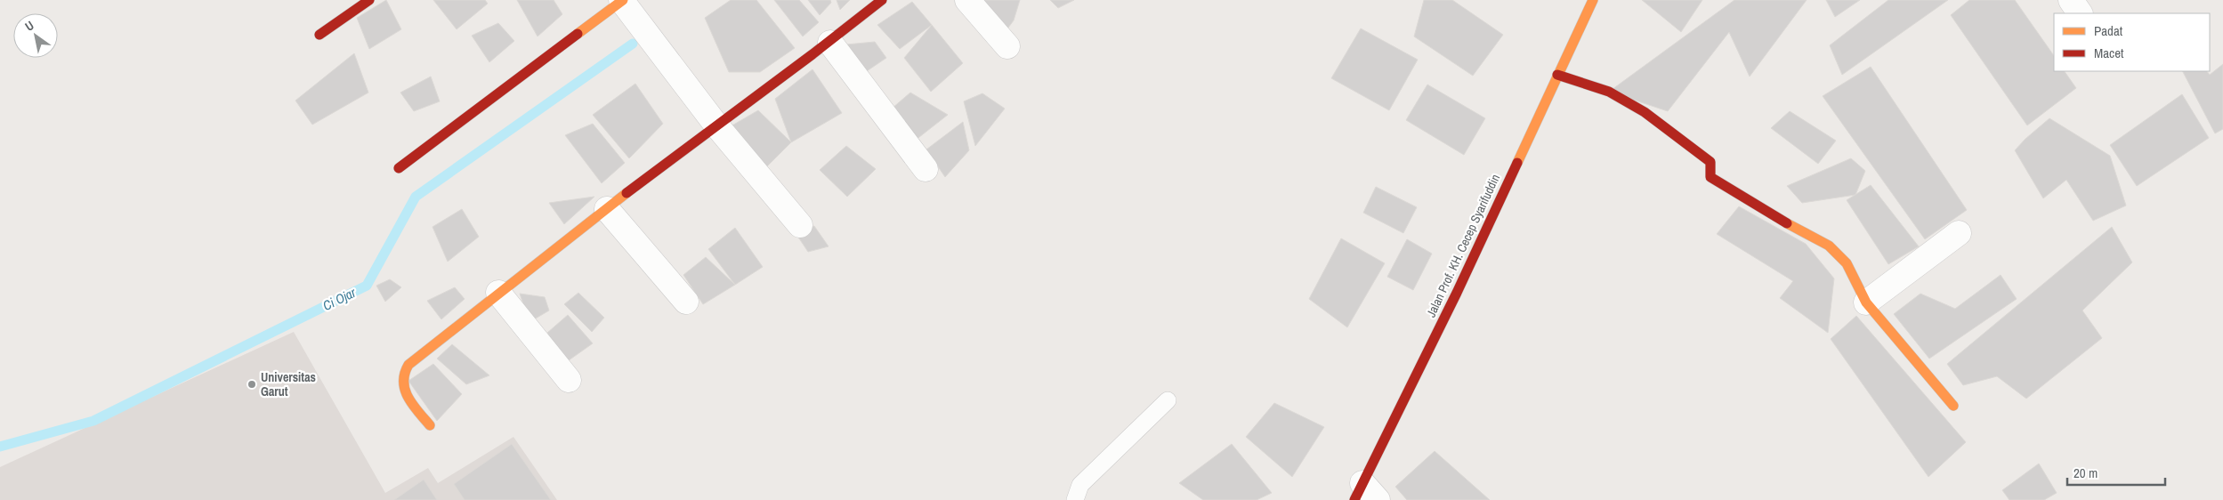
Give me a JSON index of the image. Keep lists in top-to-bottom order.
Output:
{
  "streets": {
    "street": ["Jalan Prof. KH. Cecep Syarifuddin"]
  },
  "water": ["Ci Ojar"],
  "places": ["Universitas Garut"],
  "legend": ["Padat", "Macet"],
  "scale_bar": "20 m",
  "north": "top left"
}
